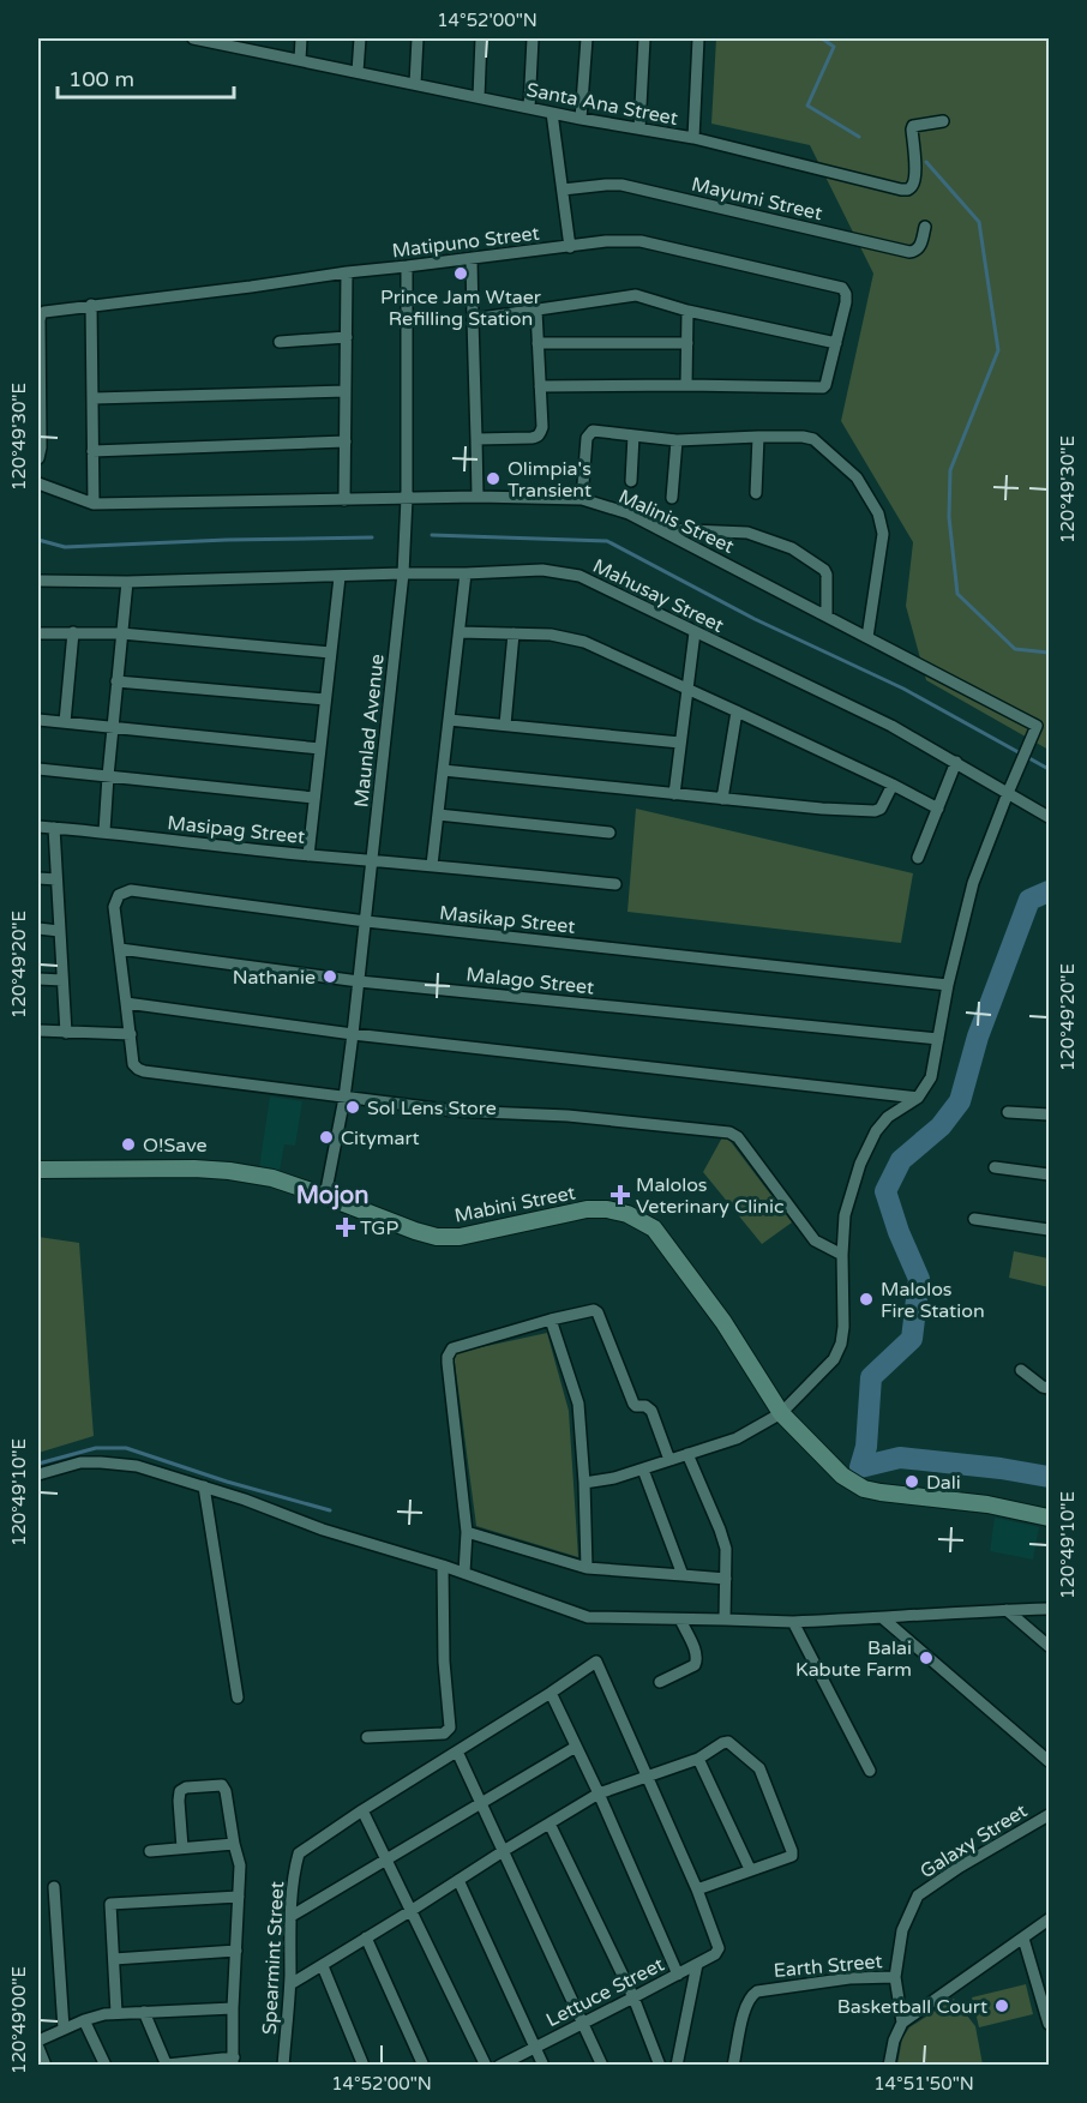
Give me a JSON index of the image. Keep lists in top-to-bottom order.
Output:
{
  "streets": {
    "main road": ["Mabini Street"],
    "street": [
      "Santa Ana Street",
      "Mayumi Street",
      "Matipuno Street",
      "Malinis Street",
      "Mahusay Street",
      "Maunlad Avenue",
      "Masipag Street",
      "Masikap Street",
      "Malago Street",
      "Galaxy Street",
      "Spearmint Street",
      "Earth Street",
      "Lettuce Street"
    ]
  },
  "crossings": [
    ["Matipuno Street", "Maunlad Avenue"],
    ["Malinis Street", "Mahusay Street"],
    ["Malinis Street", "Maunlad Avenue"],
    ["Mahusay Street", "Maunlad Avenue"],
    ["Maunlad Avenue", "Masipag Street"],
    ["Maunlad Avenue", "Masikap Street"],
    ["Maunlad Avenue", "Malago Street"],
    ["Maunlad Avenue", "Mabini Street"],
    ["Masikap Street", "Malago Street"],
    ["Galaxy Street", "Earth Street"]
  ],
  "districts": ["Mojon"],
  "places": {
    "other": [
      "Prince Jam Wtaer Refilling Station",
      "Olimpia's Transient",
      "Nathanie",
      "Sol Lens Store",
      "Citymart",
      "O!Save",
      "Malolos Fire Station",
      "Dali",
      "Balai Kabute Farm",
      "Basketball Court"
    ],
    "health": ["Malolos Veterinary Clinic", "TGP"]
  },
  "scale_bar": "100 m",
  "coordinates": [
    "14°52'00\"N",
    "120°49'30\"E",
    "120°49'20\"E",
    "120°49'10\"E",
    "120°49'00\"E",
    "14°51'50\"N"
  ]
}
